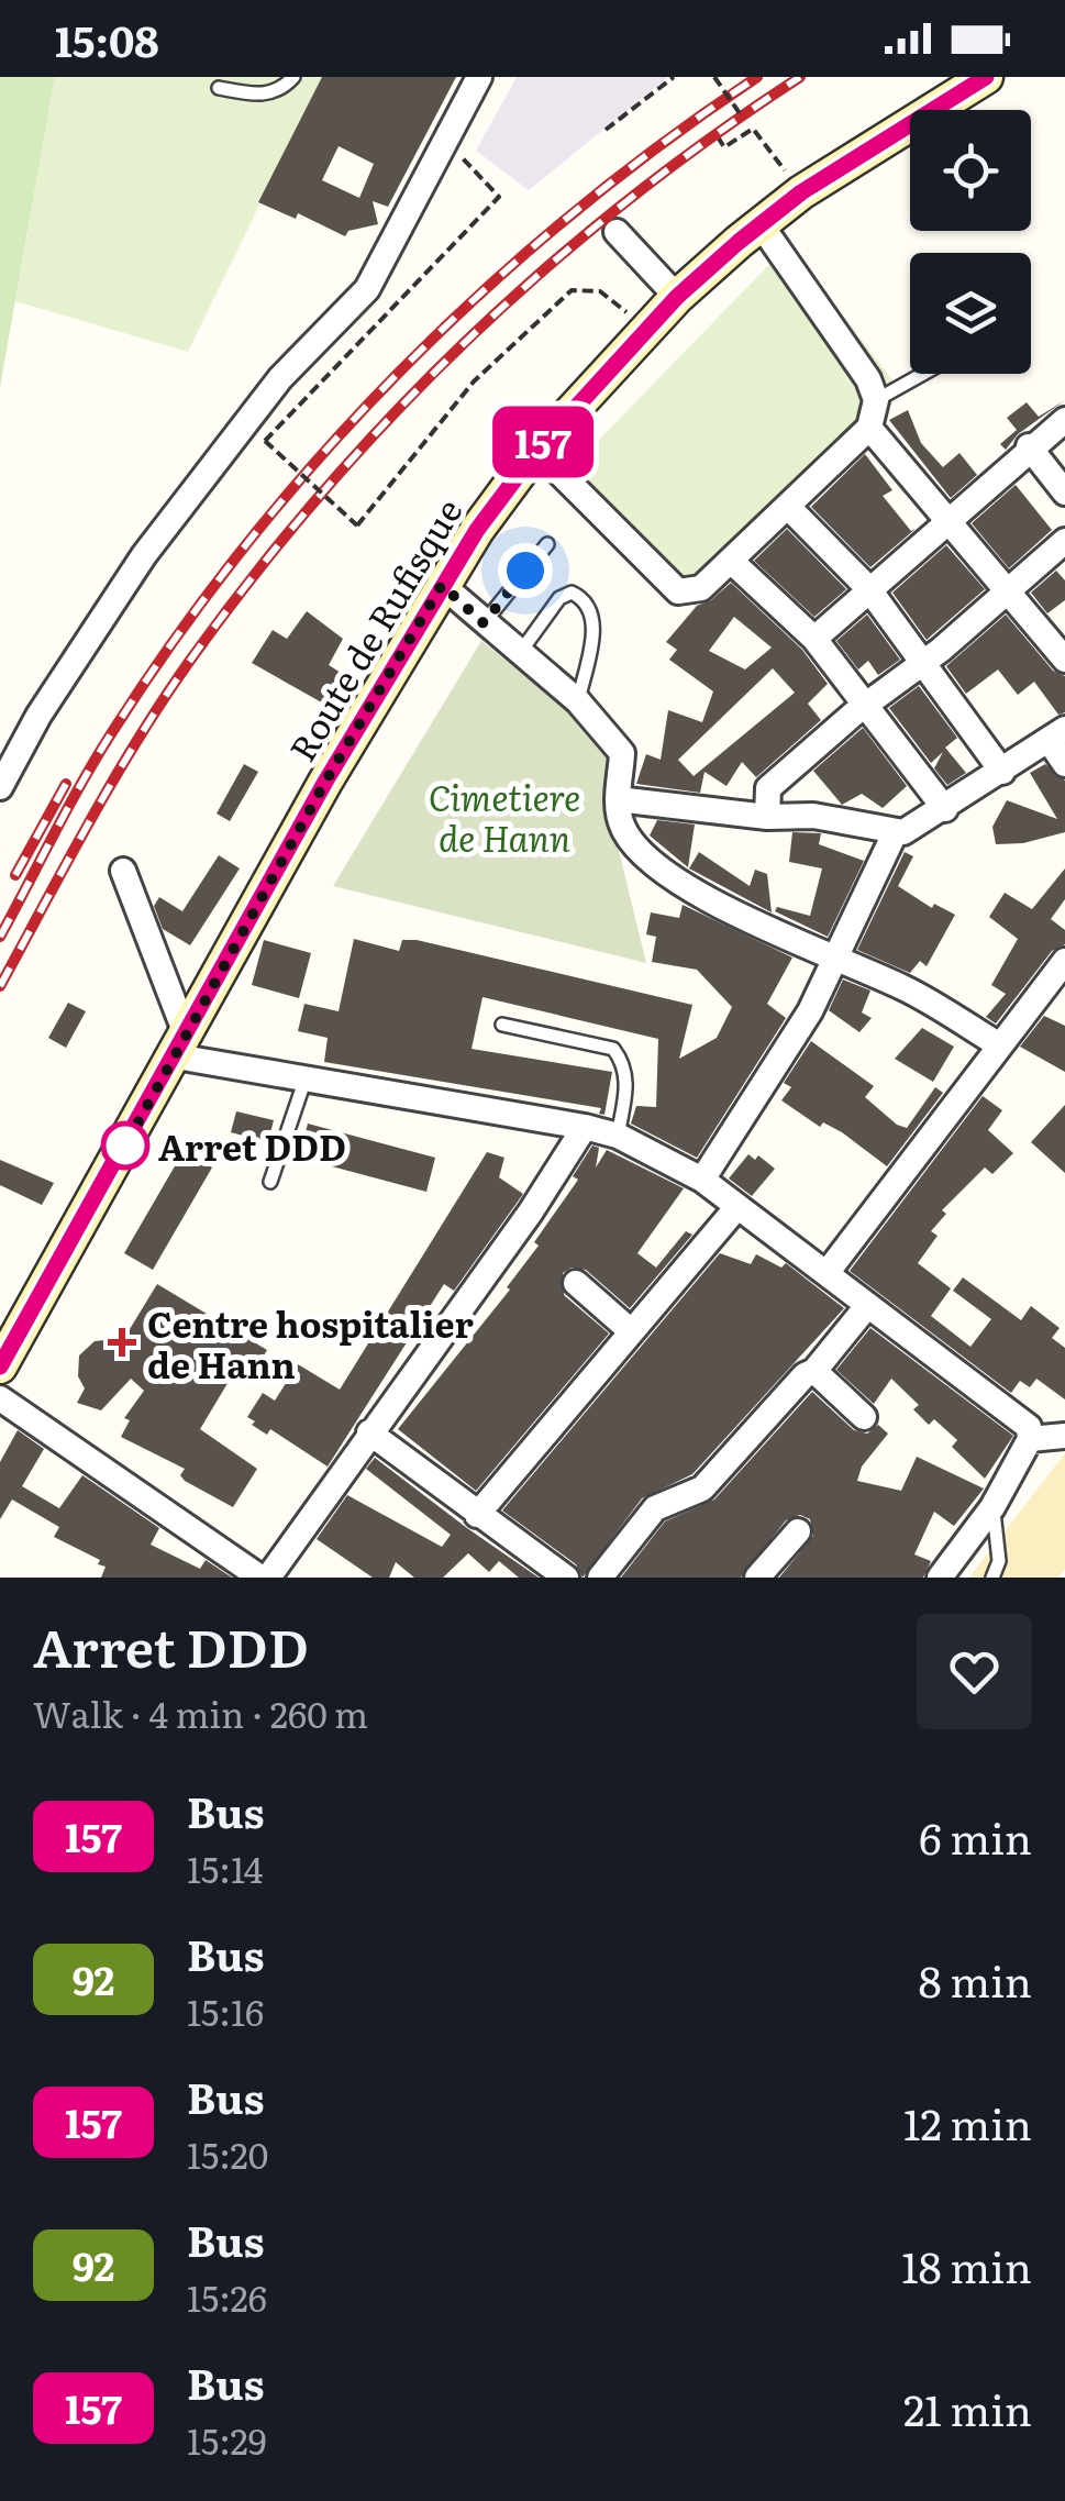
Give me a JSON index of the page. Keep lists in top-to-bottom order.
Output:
{
  "streets": {
    "main road": ["Route de Rufisque"]
  },
  "parks": ["Cimetiere de Hann"],
  "places": {
    "other": ["Arret DDD"],
    "health": ["Centre hospitalier de Hann"]
  },
  "lines": ["bus line 157"],
  "page": {
    "status": "15:08",
    "on_map": "157",
    "heading": ["Arret DDD", "Walk · 4 min · 260 m"],
    "list": [
      {
        "mark": "157",
        "name": "Bus",
        "note": "15:14",
        "value": "6 min"
      },
      {
        "mark": "92",
        "name": "Bus",
        "note": "15:16",
        "value": "8 min"
      },
      {
        "mark": "157",
        "name": "Bus",
        "note": "15:20",
        "value": "12 min"
      },
      {
        "mark": "92",
        "name": "Bus",
        "note": "15:26",
        "value": "18 min"
      },
      {
        "mark": "157",
        "name": "Bus",
        "note": "15:29",
        "value": "21 min"
      }
    ]
  }
}
